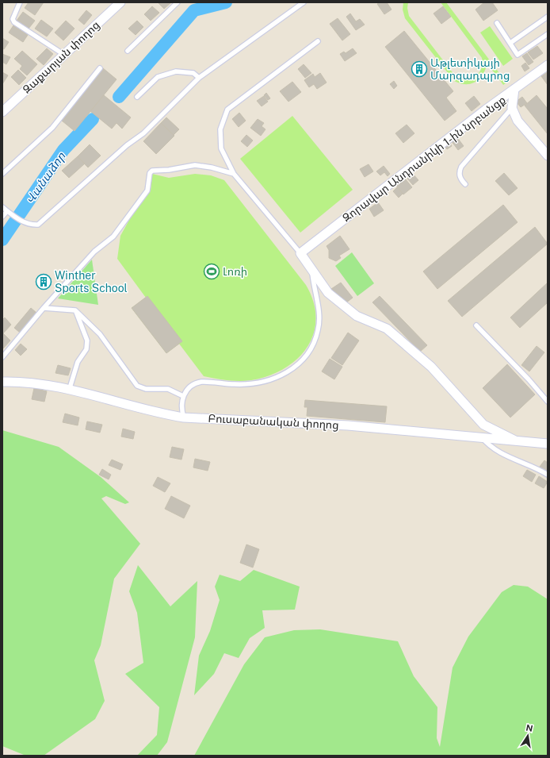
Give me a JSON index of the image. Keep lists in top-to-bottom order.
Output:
{
  "streets": {
    "street": ["Զաքարյան փողոց", "Զորավար Անդրանիկի 1-ին նրբանցք", "Բուսաբանական փողոց"]
  },
  "water": ["Վանաձոր"],
  "places": {
    "building": ["Աթլետիկայի Մարզադպրոց", "Winther Sports School"],
    "sports": ["Լոռի"]
  },
  "north": "top"
}
